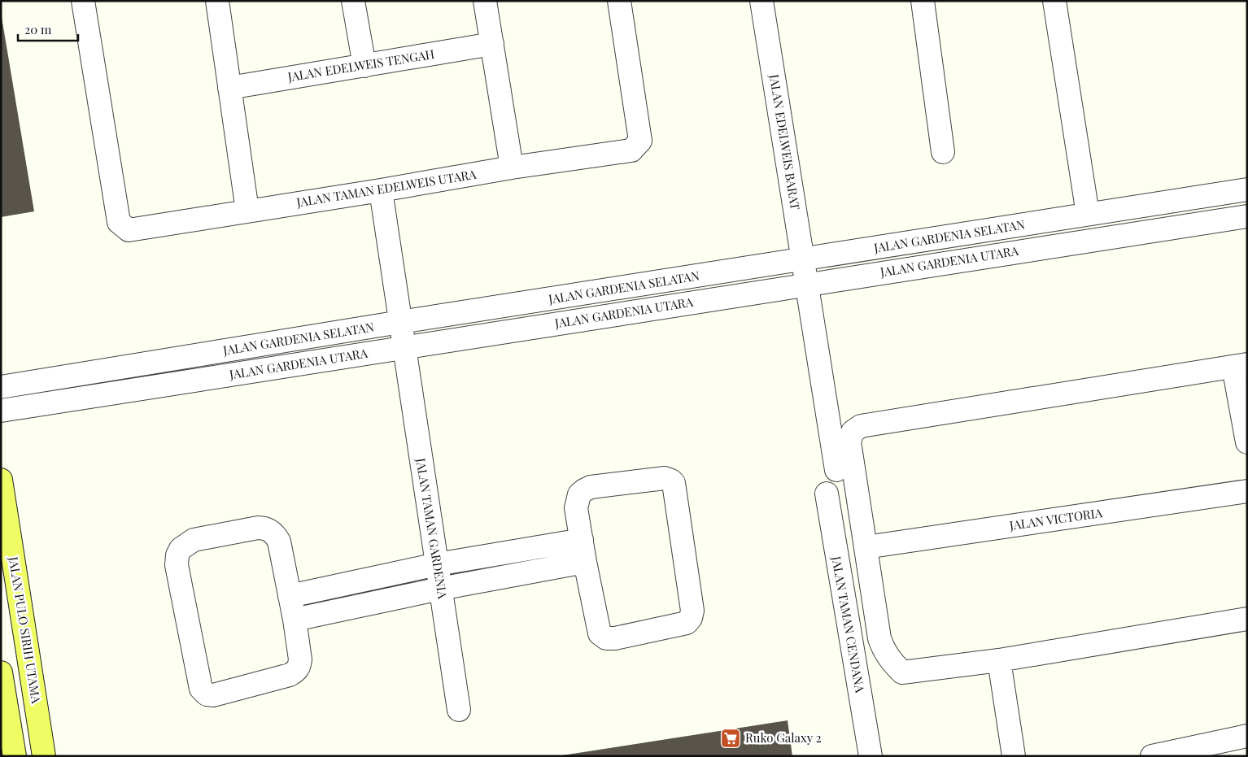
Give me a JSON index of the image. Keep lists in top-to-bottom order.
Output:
{
  "streets": {
    "main road": ["JALAN PULO SIRIH UTAMA"],
    "street": [
      "JALAN EDELWEIS TENGAH",
      "JALAN EDELWEIS BARAT",
      "JALAN TAMAN EDELWEIS UTARA",
      "JALAN GARDENIA SELATAN",
      "JALAN GARDENIA UTARA",
      "JALAN VICTORIA",
      "JALAN TAMAN GARDENIA",
      "JALAN TAMAN CENDANA"
    ]
  },
  "crossings": [
    ["JALAN EDELWEIS BARAT", "JALAN GARDENIA SELATAN"],
    ["JALAN EDELWEIS BARAT", "JALAN GARDENIA UTARA"],
    ["JALAN TAMAN EDELWEIS UTARA", "JALAN TAMAN GARDENIA"],
    ["JALAN GARDENIA SELATAN", "JALAN TAMAN GARDENIA"],
    ["JALAN GARDENIA UTARA", "JALAN TAMAN GARDENIA"]
  ],
  "places": {
    "supermarket": ["Ruko Galaxy 2"]
  },
  "scale_bar": "20 m"
}
